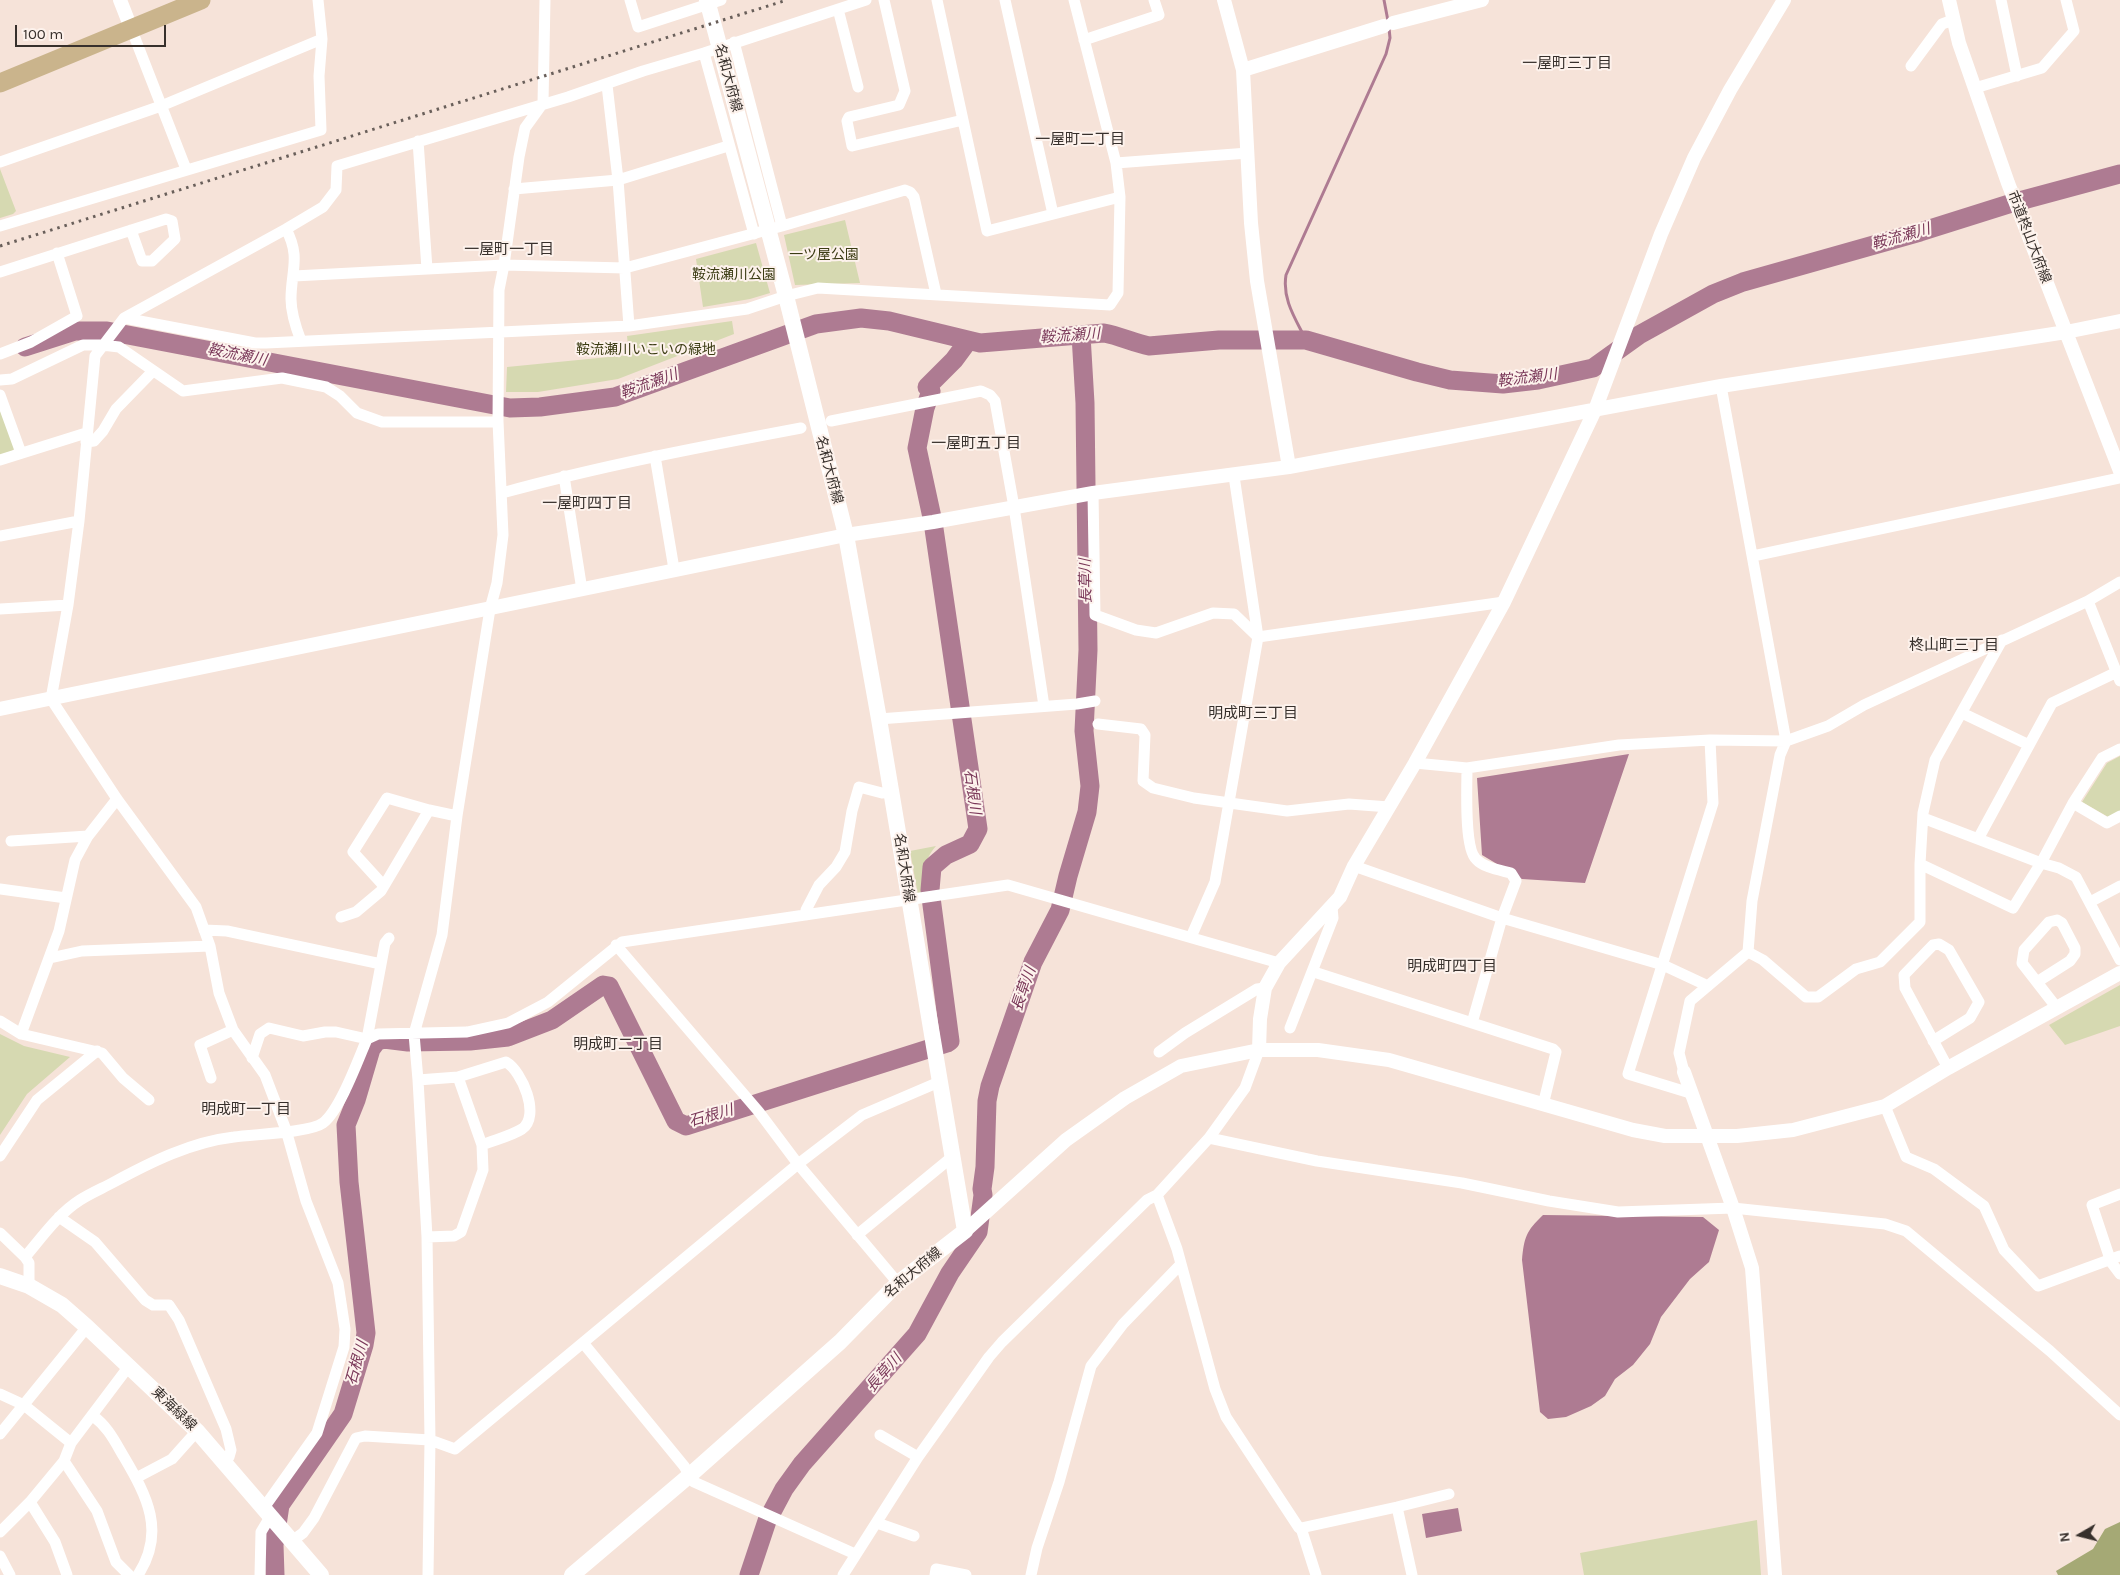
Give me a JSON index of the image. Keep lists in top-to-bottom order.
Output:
{
  "streets": {
    "main road": ["名和大府線", "東海緑線"],
    "street": ["市道柊山大府線"]
  },
  "districts": [
    "一屋町三丁目",
    "一屋町二丁目",
    "一屋町一丁目",
    "一屋町五丁目",
    "一屋町四丁目",
    "柊山町三丁目",
    "明成町三丁目",
    "明成町四丁目",
    "明成町二丁目",
    "明成町一丁目"
  ],
  "water": ["鞍流瀬川", "長草川", "石根川"],
  "parks": ["一ツ屋公園", "鞍流瀬川公園", "鞍流瀬川いこいの緑地"],
  "scale_bar": "100 m",
  "north": "left"
}
